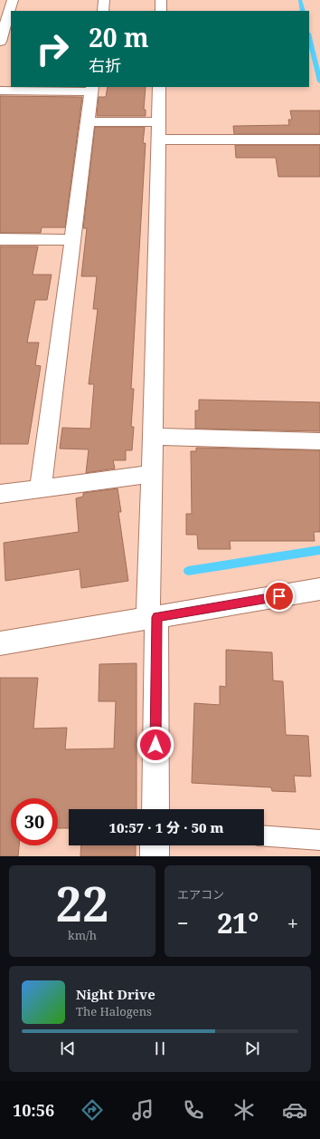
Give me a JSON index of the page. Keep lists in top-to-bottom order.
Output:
{
  "page": {
    "turn": ["20 m", "右折"],
    "limit": "30",
    "trip": "10:57 · 1 分 · 50 m",
    "tile": [
      ["22", "km/h"],
      "エアコン"
    ],
    "heat": ["−", "21°", "+"],
    "song": ["Night Drive", "The Halogens"],
    "tabs": "10:56"
  }
}
